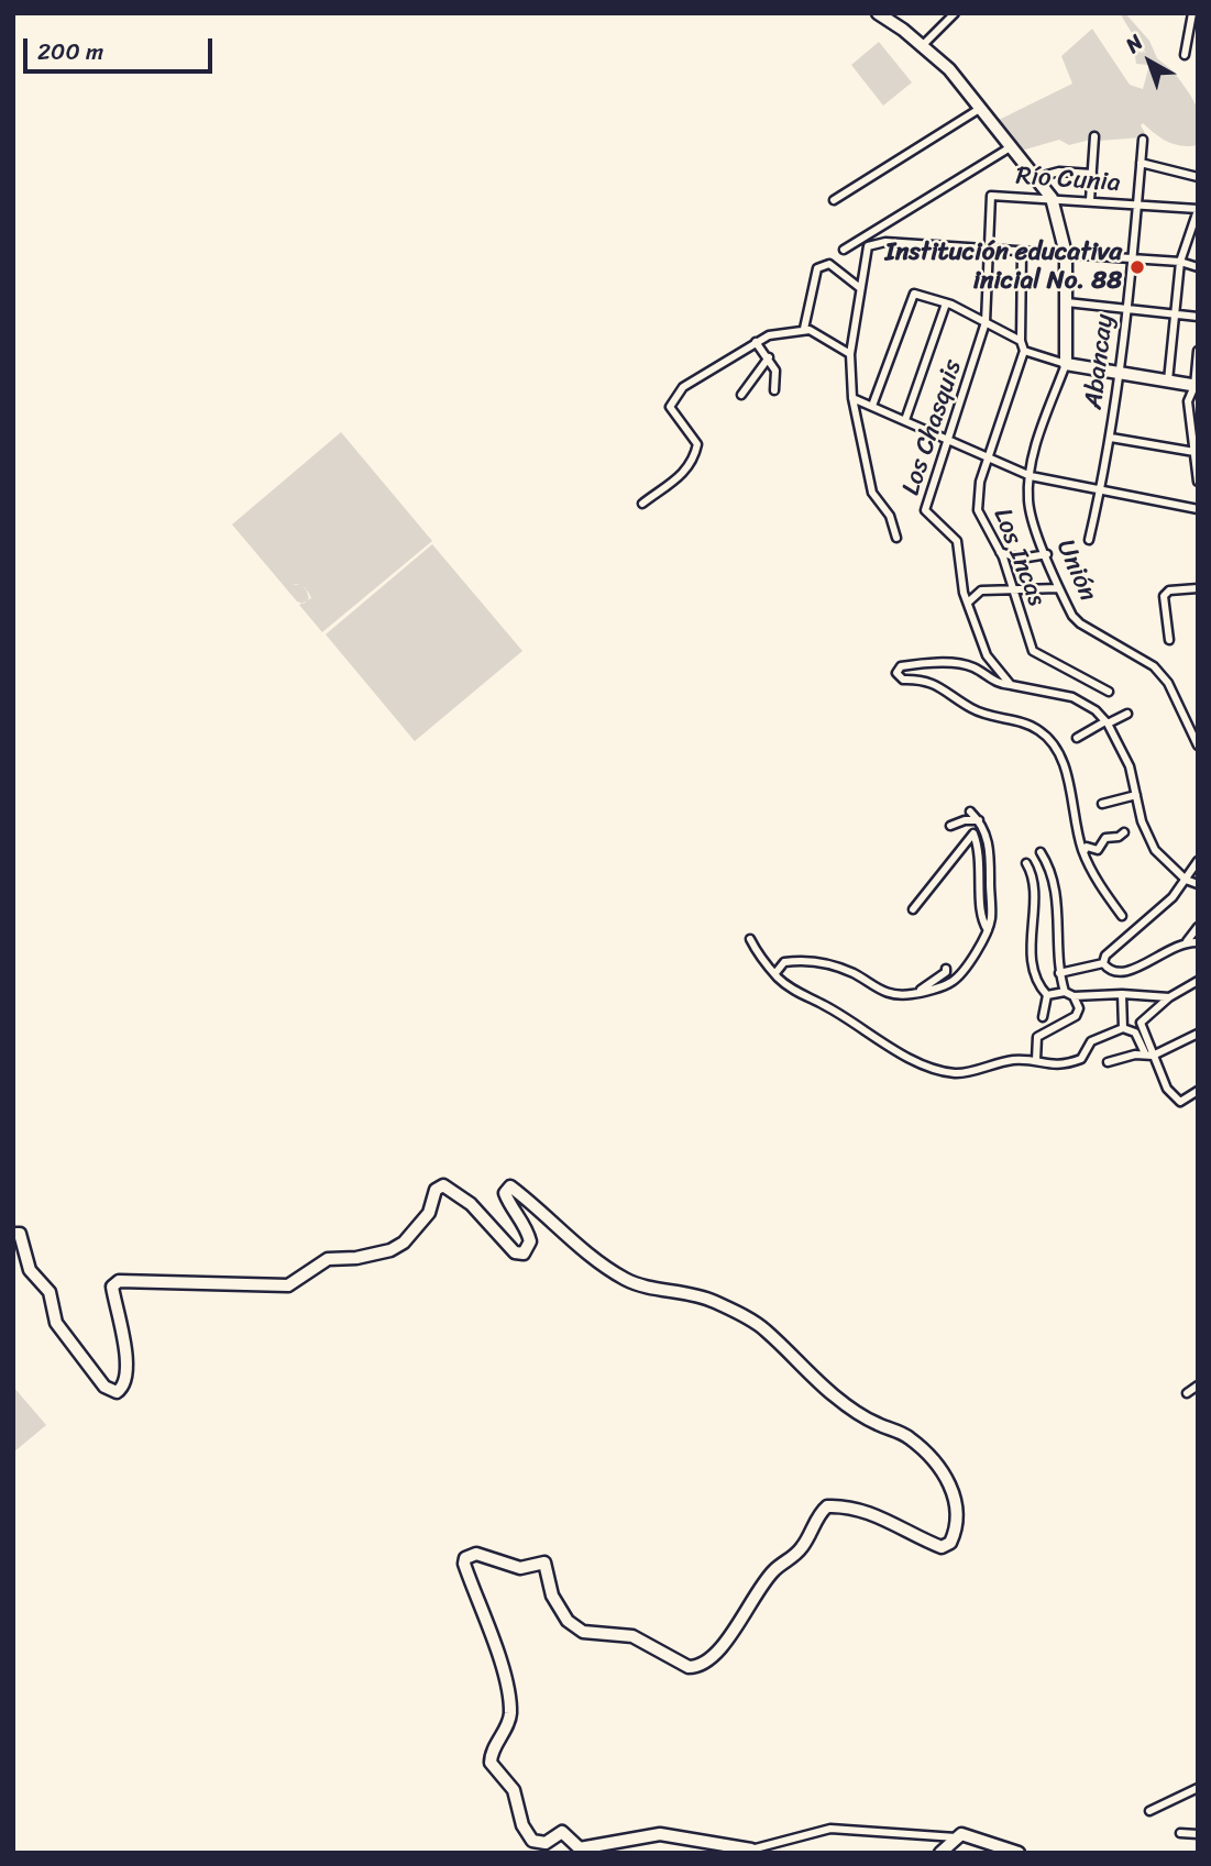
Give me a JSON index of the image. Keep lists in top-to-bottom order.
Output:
{
  "streets": {
    "street": [
      "Río Cunia",
      "Abancay",
      "Los Chasquis",
      "Los Incas",
      "Unión"
    ]
  },
  "crossings": [
    ["Río Cunia", "Abancay"],
    ["Río Cunia", "Los Chasquis"]
  ],
  "places": ["Institución educativa inicial No. 88"],
  "scale_bar": "200 m",
  "north": "top left"
}
